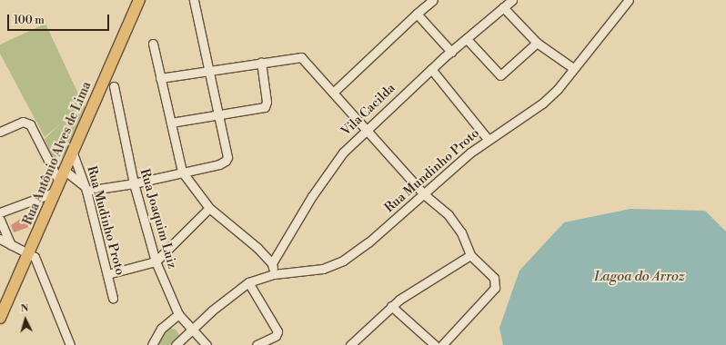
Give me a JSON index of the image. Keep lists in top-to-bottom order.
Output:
{
  "streets": {
    "main road": ["Rua Antônio Alves de Lima"],
    "street": [
      "Vila Cacilda",
      "Rua Mundinho Proto",
      "Rua Joaquim Luiz",
      "Rua Mudinho Proto"
    ]
  },
  "crossings": [
    ["Rua Antônio Alves de Lima", "Rua Mudinho Proto"],
    ["Rua Mundinho Proto", "Rua Joaquim Luiz"]
  ],
  "water": ["Lagoa do Arroz"],
  "scale_bar": "100 m",
  "north": "top"
}
